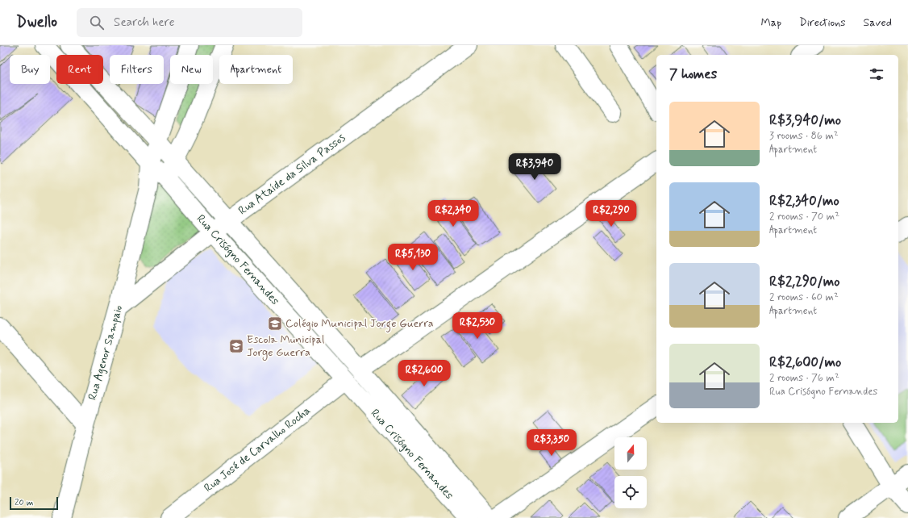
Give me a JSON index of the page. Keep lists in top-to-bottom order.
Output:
{
  "streets": {
    "street": [
      "Rua Ataíde da Silva Passos",
      "Rua Crisógno Fernandes",
      "Rua Agenor Sampaio",
      "Rua José de Carvalho Rocha"
    ]
  },
  "crossings": [
    ["Rua Ataíde da Silva Passos", "Rua Crisógno Fernandes"],
    ["Rua Ataíde da Silva Passos", "Rua Agenor Sampaio"],
    ["Rua Crisógno Fernandes", "Rua Agenor Sampaio"],
    ["Rua Crisógno Fernandes", "Rua José de Carvalho Rocha"]
  ],
  "places": {
    "school or university": ["Colégio Municipal Jorge Guerra", "Escola Municipal Jorge Guerra"]
  },
  "scale_bar": "20 m",
  "north": "top",
  "page": {
    "header": "Dwello",
    "search": "Search here",
    "nav": ["Map", "Directions", "Saved"],
    "chip": [
      "Buy",
      "Rent",
      "Filters",
      "New",
      "Apartment"
    ],
    "heading": "7 homes",
    "list": [
      {
        "name": "R$3,940/mo",
        "note": "3 rooms · 86 m² · Apartment"
      },
      {
        "name": "R$2,340/mo",
        "note": "2 rooms · 70 m² · Apartment"
      },
      {
        "name": "R$2,290/mo",
        "note": "2 rooms · 60 m² · Apartment"
      },
      {
        "name": "R$2,600/mo",
        "note": "2 rooms · 76 m² · Rua Crisógno Fernandes"
      }
    ],
    "price": [
      "R$3,940",
      "R$2,340",
      "R$2,290",
      "R$5,130",
      "R$2,530",
      "R$2,600",
      "R$3,350"
    ],
    "scale": "20 m"
  }
}
